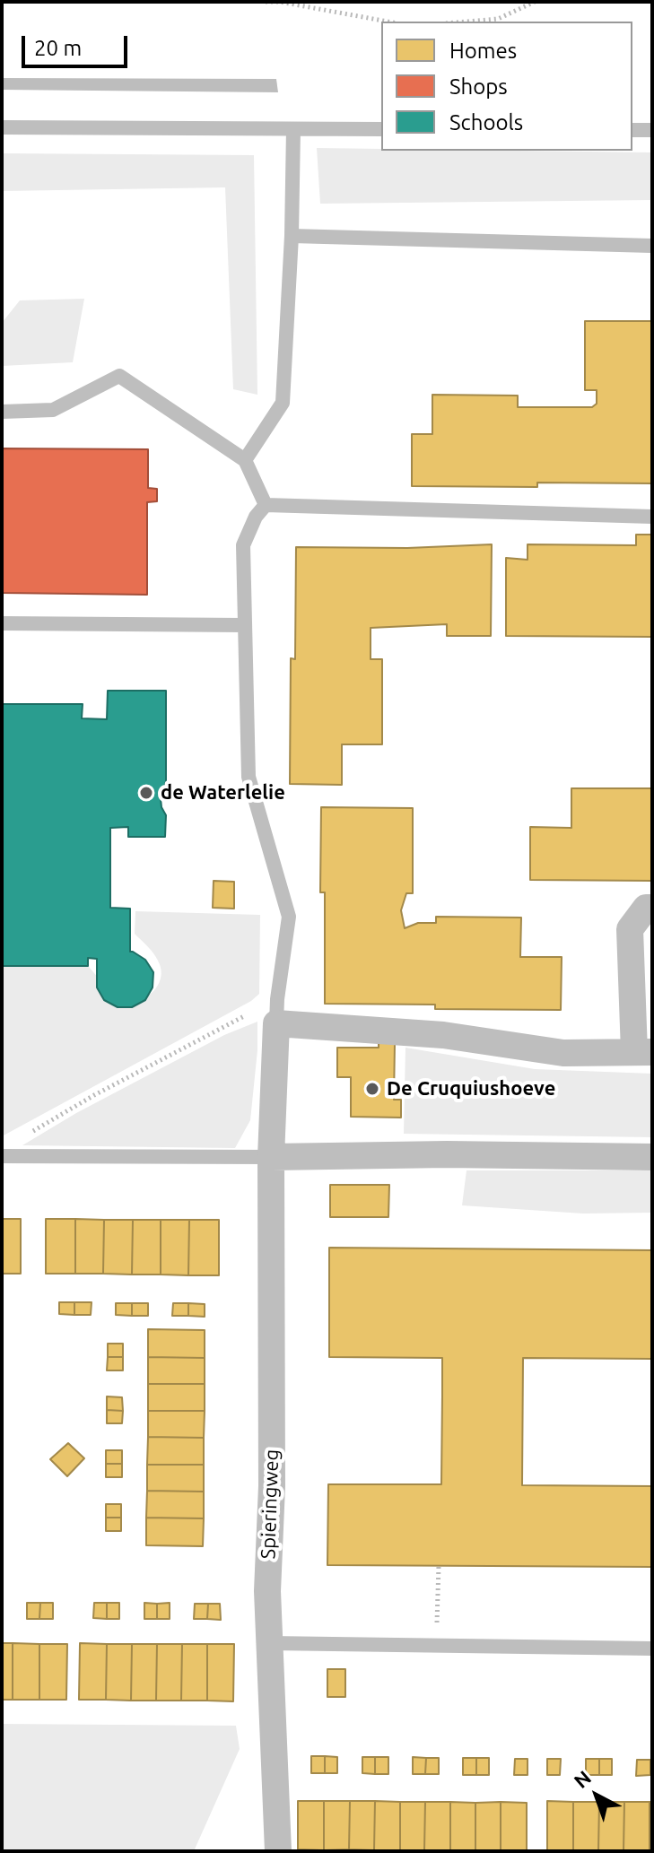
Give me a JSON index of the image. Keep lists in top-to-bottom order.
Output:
{
  "streets": {
    "street": ["Spieringweg"]
  },
  "places": ["de Waterlelie", "De Cruquiushoeve"],
  "legend": ["Homes", "Shops", "Schools"],
  "scale_bar": "20 m",
  "north": "top left"
}
